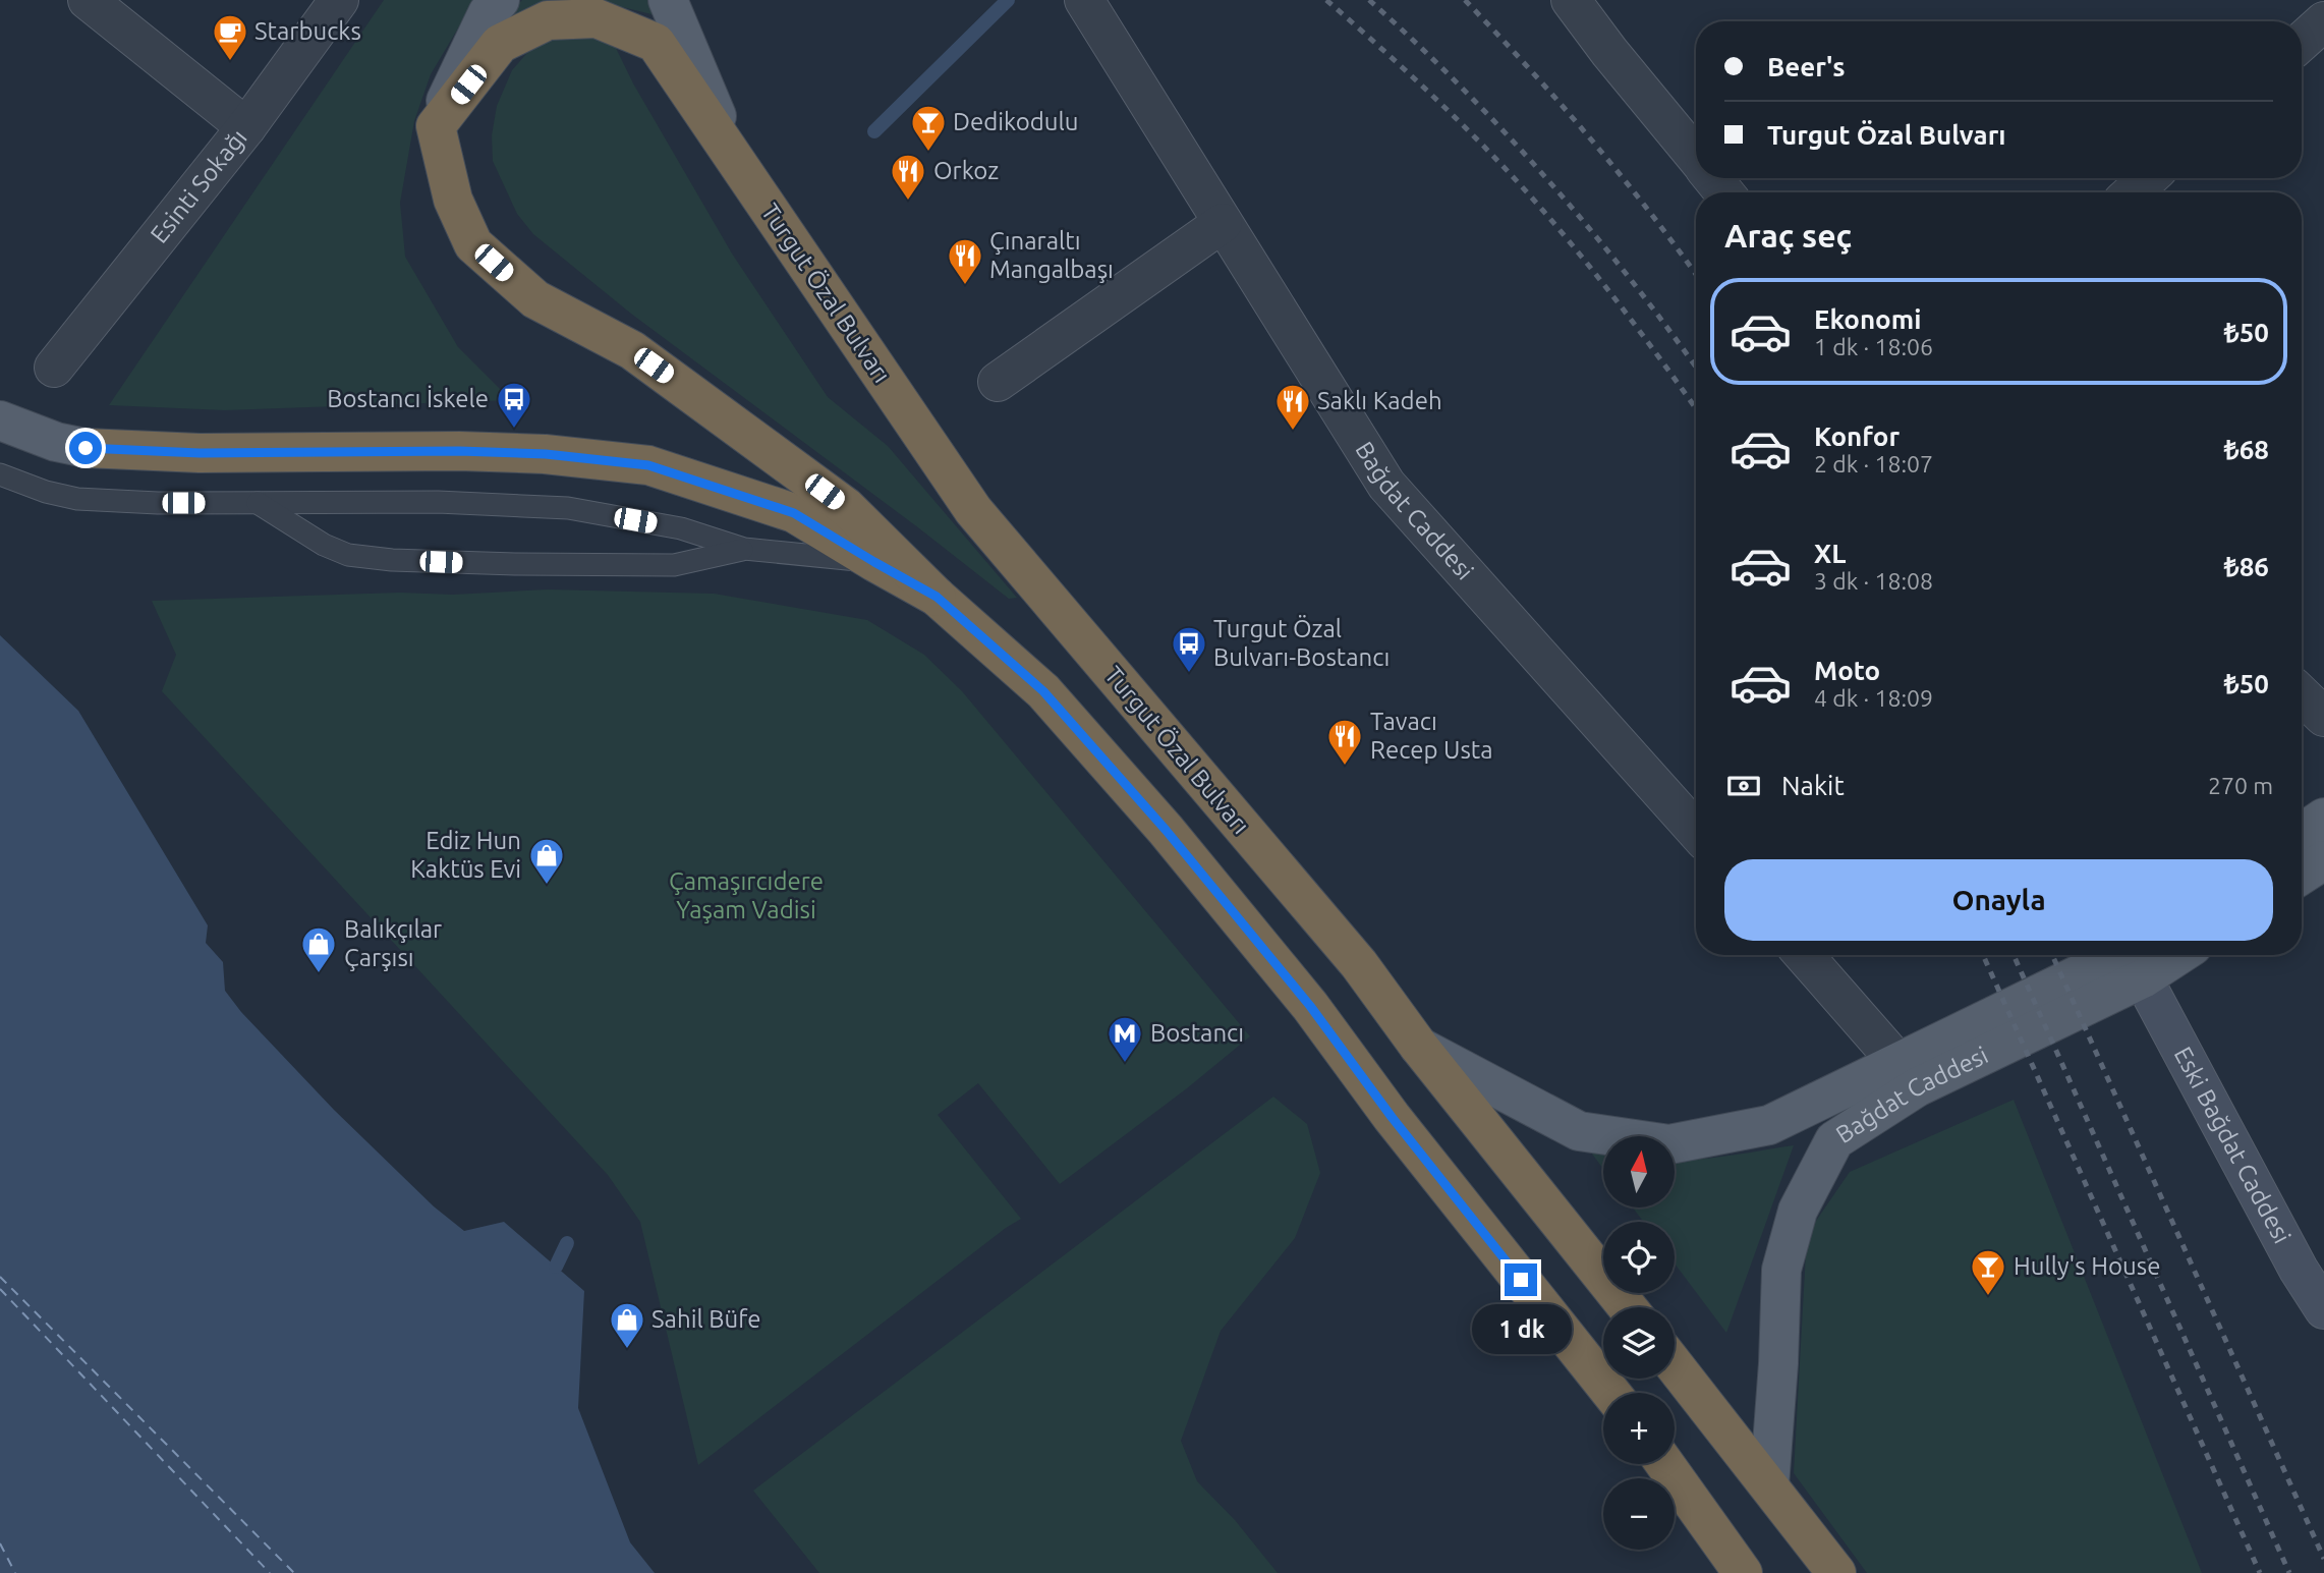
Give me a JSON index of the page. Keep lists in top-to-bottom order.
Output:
{
  "streets": {
    "highway": ["Turgut Özal Bulvarı"],
    "main road": ["Bağdat Caddesi"],
    "street": ["Esinti Sokağı", "Eski Bağdat Caddesi"]
  },
  "crossings": [
    ["Turgut Özal Bulvarı", "Bağdat Caddesi"],
    ["Bağdat Caddesi", "Eski Bağdat Caddesi"]
  ],
  "parks": ["Çamaşırcıdere Yaşam Vadisi"],
  "places": {
    "cafe": ["Starbucks"],
    "bar": ["Dedikodulu", "Hully's House"],
    "restaurant": [
      "Orkoz",
      "Çınaraltı Mangalbaşı",
      "Saklı Kadeh",
      "Tavacı Recep Usta"
    ],
    "bus stop": ["Bostancı İskele", "Turgut Özal Bulvarı-Bostancı"],
    "shop": ["Ediz Hun Kaktüs Evi", "Balıkçılar Çarşısı", "Sahil Büfe"],
    "metro station": ["Bostancı"]
  },
  "north": "top",
  "page": {
    "banner": ["Beer's", "Turgut Özal Bulvarı"],
    "heading": "Araç seç",
    "list": [
      {
        "name": "Ekonomi",
        "note": "1 dk · 18:06",
        "value": "₺50"
      },
      {
        "name": "Konfor",
        "note": "2 dk · 18:07",
        "value": "₺68"
      },
      {
        "name": "XL",
        "note": "3 dk · 18:08",
        "value": "₺86"
      },
      {
        "name": "Moto",
        "note": "4 dk · 18:09",
        "value": "₺50"
      }
    ],
    "pay": ["Nakit", "270 m"],
    "buttons": "Onayla",
    "map_buttons": ["+", "−"],
    "bubble": "1 dk"
  }
}
